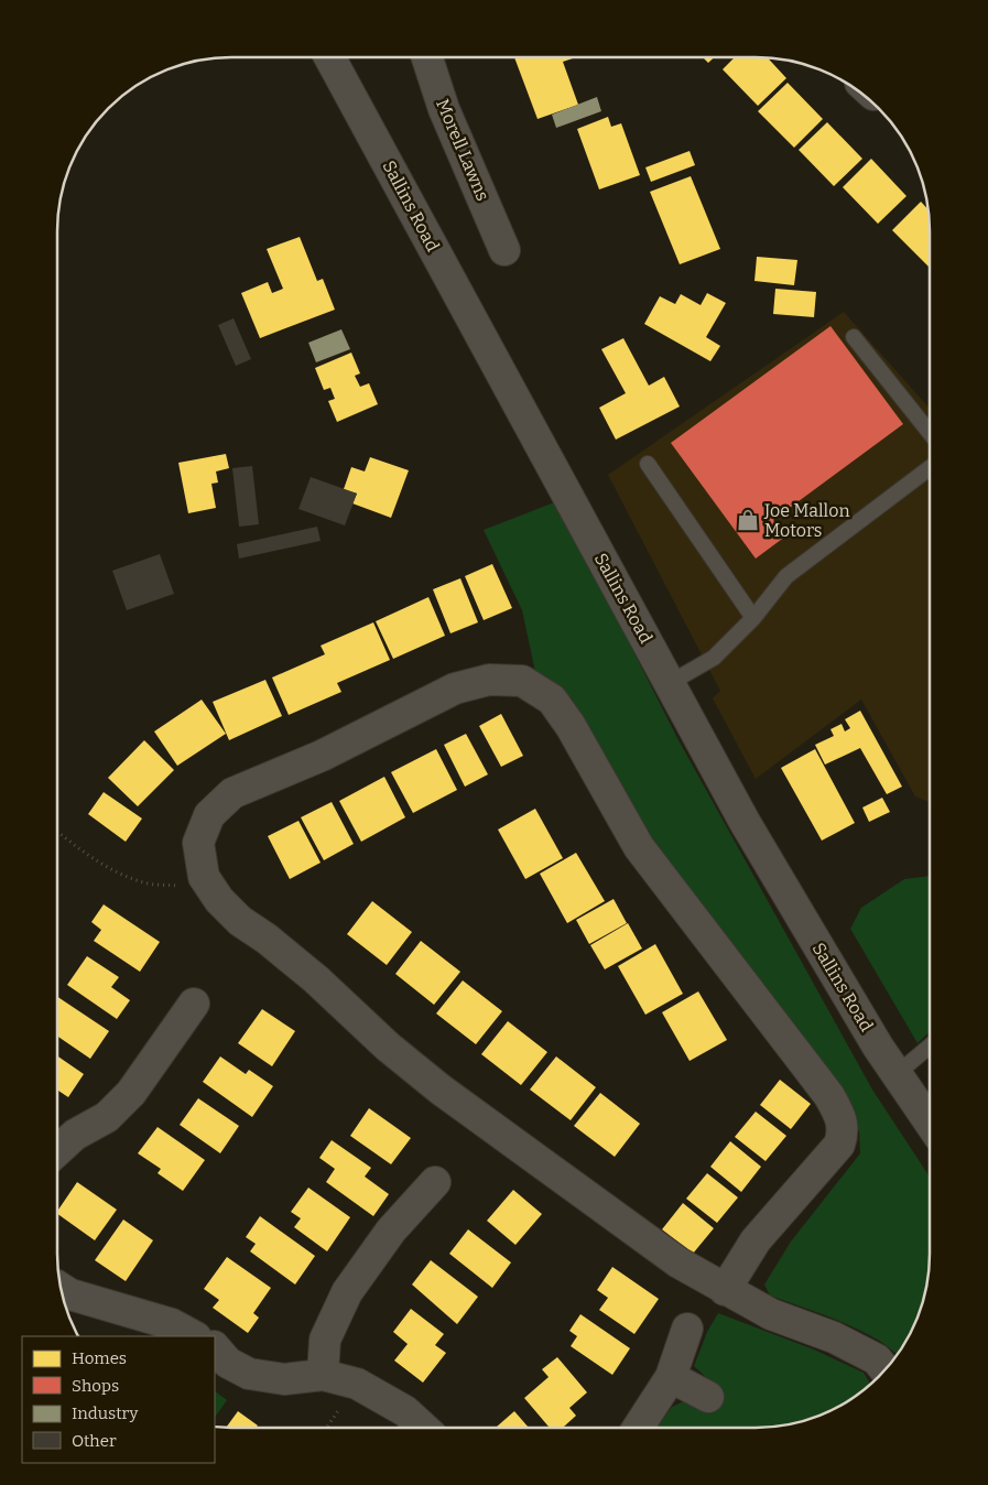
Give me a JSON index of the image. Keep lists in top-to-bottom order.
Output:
{
  "streets": {
    "street": ["Morell Lawns", "Sallins Road"]
  },
  "places": {
    "shop": ["Joe Mallon Motors"]
  },
  "legend": [
    "Homes",
    "Shops",
    "Industry",
    "Other"
  ]
}
